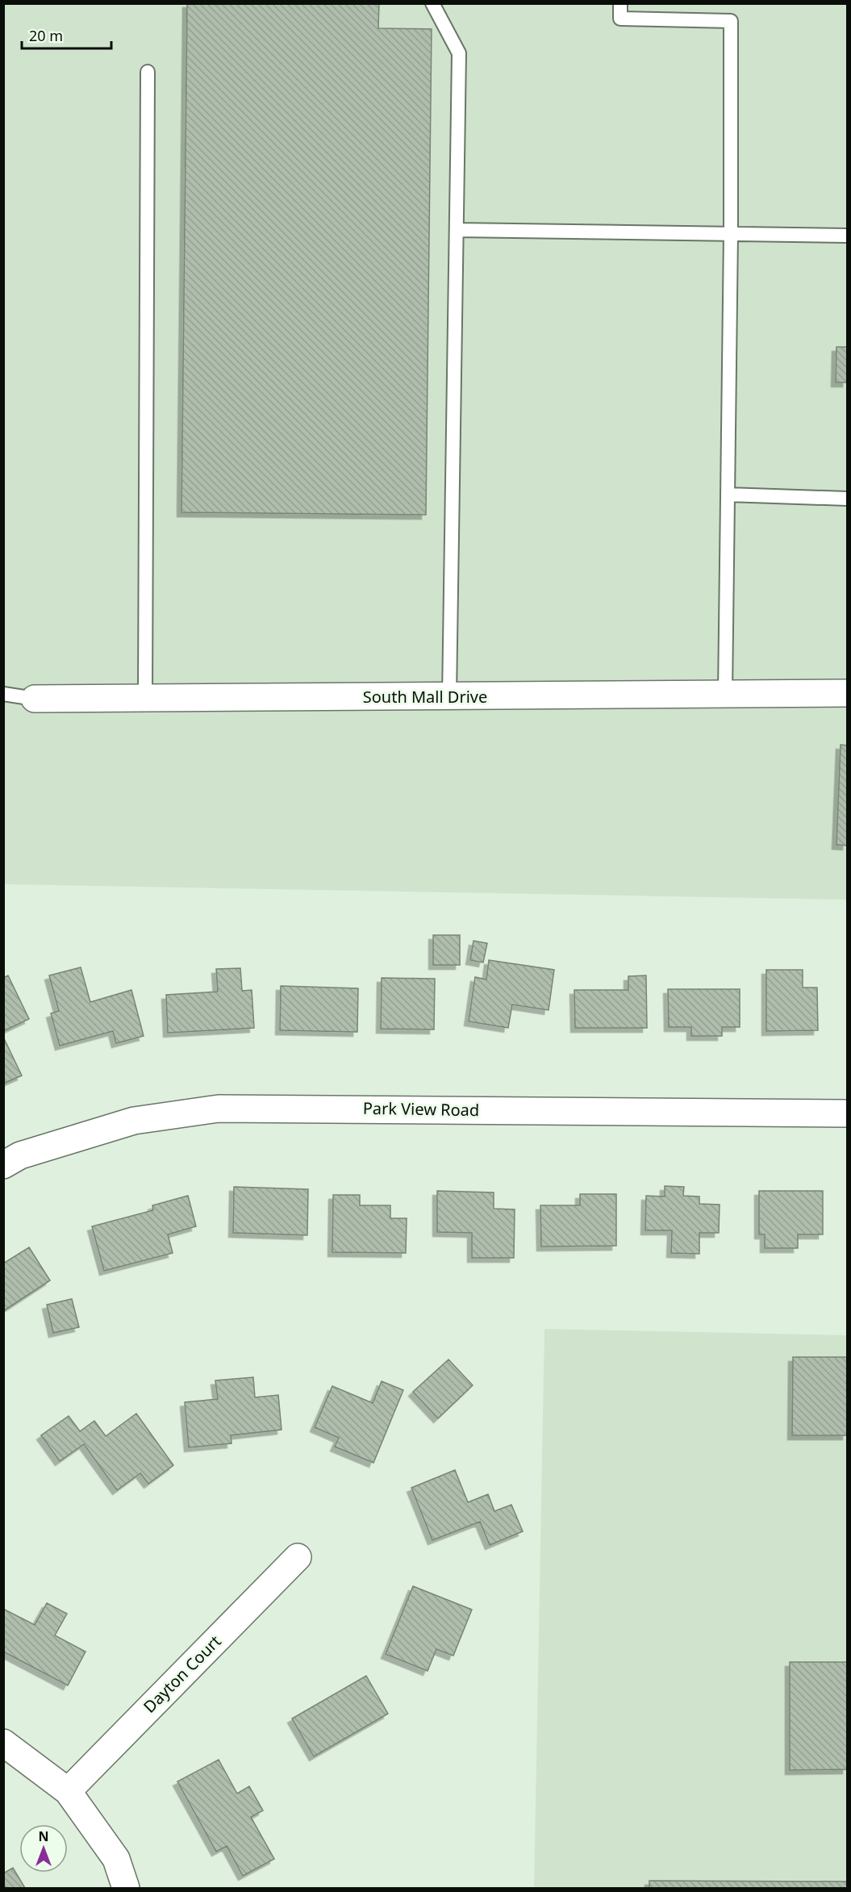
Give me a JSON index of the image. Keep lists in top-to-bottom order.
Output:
{
  "streets": {
    "street": ["South Mall Drive", "Park View Road", "Dayton Court"]
  },
  "scale_bar": "20 m",
  "north": "top"
}
